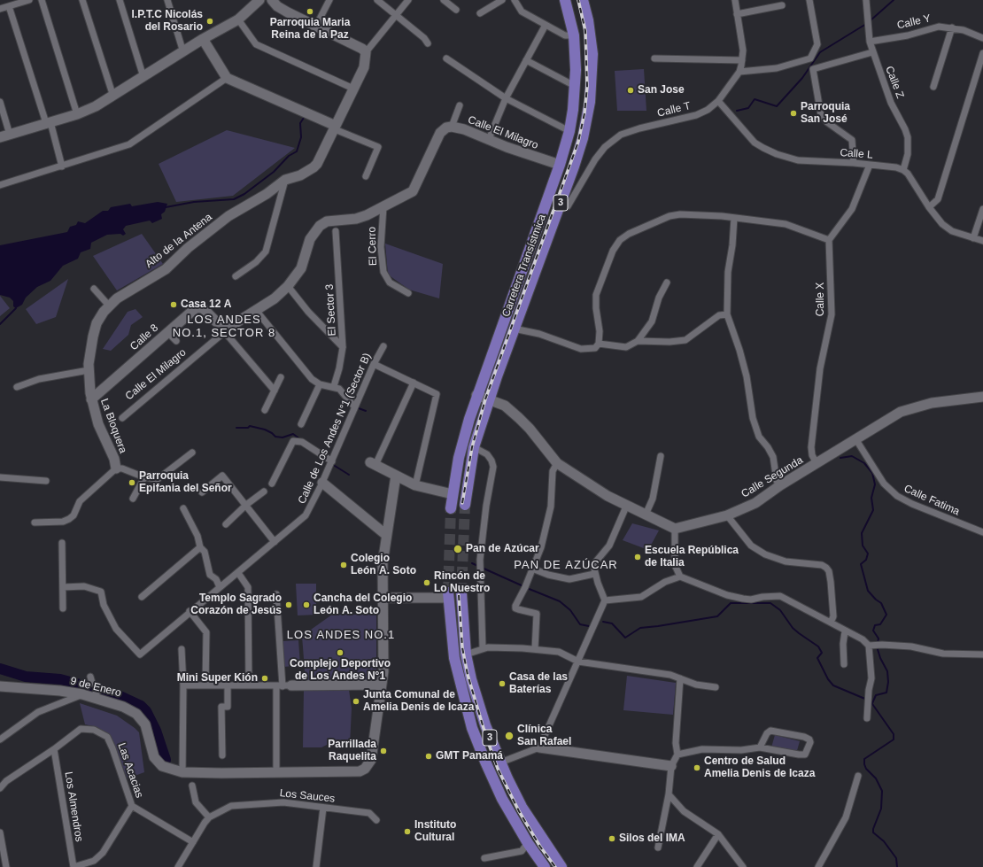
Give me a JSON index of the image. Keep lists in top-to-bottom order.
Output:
{
  "streets": {
    "main road": ["3", "Carretera Transístmica"],
    "street": [
      "Calle Y",
      "Calle Z",
      "Calle T",
      "Calle El Milagro",
      "Calle L",
      "Alto de la Antena",
      "El Cerro",
      "Calle X",
      "El Sector 3",
      "Calle 8",
      "La Bloquera",
      "Calle de Los Andes N°1 (Sector B)",
      "Calle Segunda",
      "Calle Fatima",
      "9 de Enero",
      "Las Acacias",
      "Los Sauces",
      "Los Almendros"
    ]
  },
  "crossings": [
    ["Calle Y", "Calle Z"],
    ["Calle Z", "Calle L"],
    ["Calle T", "Calle L"],
    ["Calle T", "Carretera Transístmica"],
    ["Calle El Milagro", "El Cerro"],
    ["Calle El Milagro", "Carretera Transístmica"],
    ["Calle El Milagro", "Calle 8"],
    ["Alto de la Antena", "La Bloquera"],
    ["Calle X", "Calle Segunda"],
    ["Calle 8", "La Bloquera"],
    ["Calle Segunda", "Calle Fatima"],
    ["Las Acacias", "Los Sauces"],
    ["Las Acacias", "Los Almendros"]
  ],
  "districts": ["LOS ANDES NO.1, SECTOR 8", "PAN DE AZÚCAR", "LOS ANDES NO.1"],
  "places": [
    "Parroquia Maria Reina de la Paz",
    "I.P.T.C Nicolás del Rosario",
    "San Jose",
    "Parroquia San José",
    "Casa 12 A",
    "Parroquia Epifania del Señor",
    "Pan de Azúcar",
    "Escuela República de Italia",
    "Colegio León A. Soto",
    "Rincón de Lo Nuestro",
    "Templo Sagrado Corazón de Jesús",
    "Cancha del Colegio León A. Soto",
    "Complejo Deportivo de Los Andes N°1",
    "Mini Super Kión",
    "Casa de las Baterías",
    "Junta Comunal de Amelia Denis de Icaza",
    "Clínica San Rafael",
    "Parrillada Raquelita",
    "GMT Panamá",
    "Centro de Salud Amelia Denis de Icaza",
    "Instituto Cultural",
    "Silos del IMA"
  ]
}
